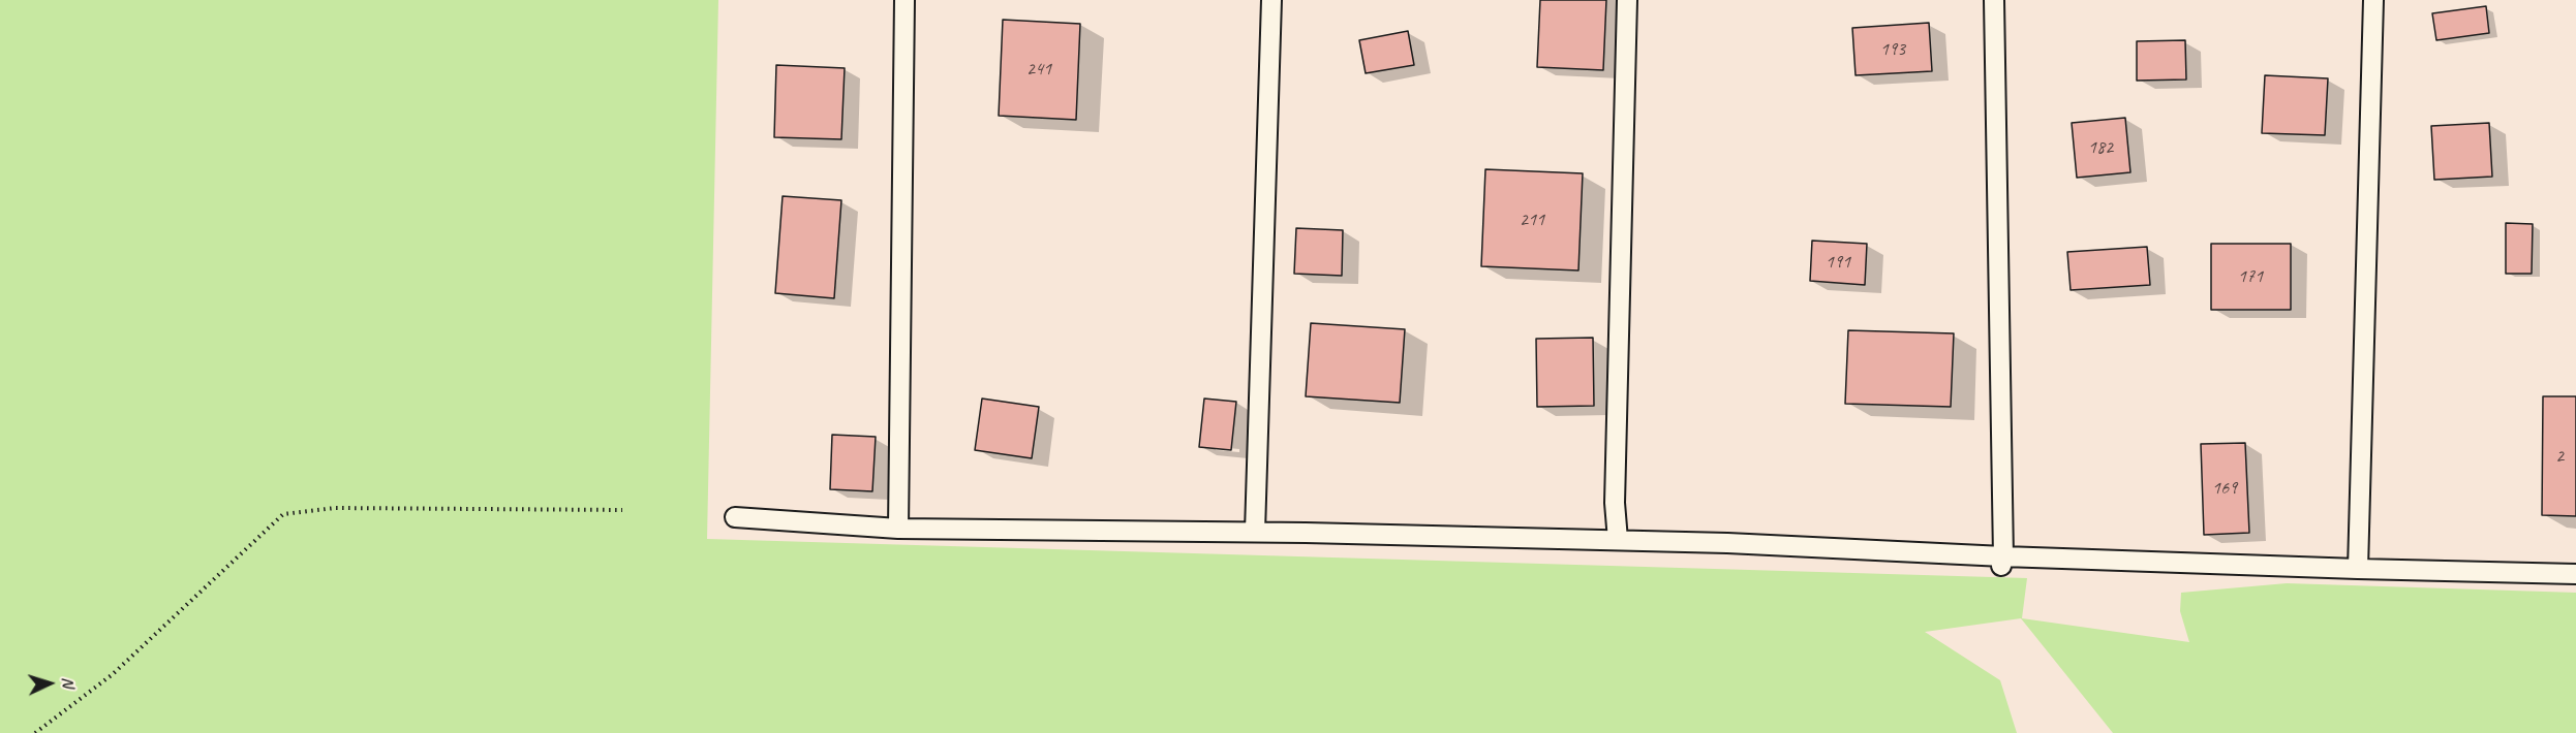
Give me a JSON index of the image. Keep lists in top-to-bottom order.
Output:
{
  "house_numbers": [
    "193",
    "241",
    "182",
    "211",
    "191",
    "171",
    "2",
    "169"
  ],
  "north": "right"
}
